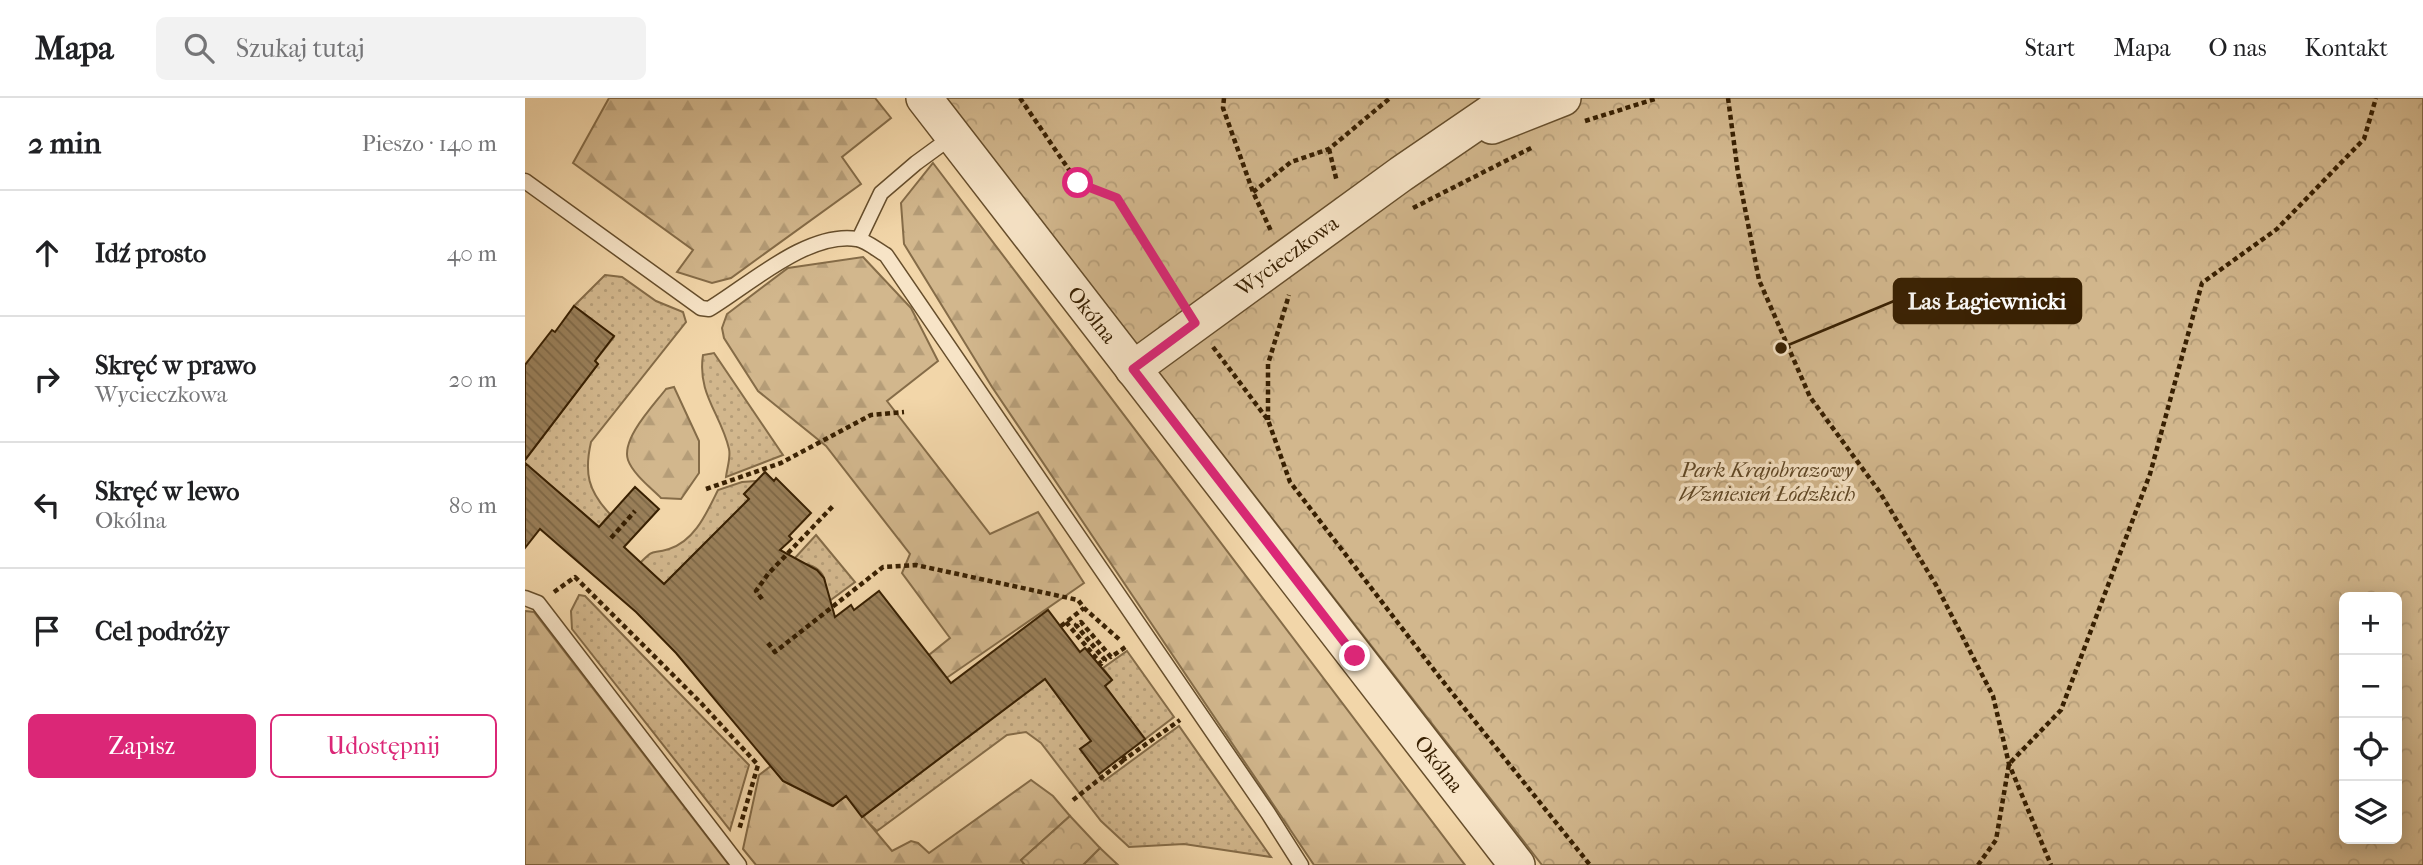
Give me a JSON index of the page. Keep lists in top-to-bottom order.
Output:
{
  "streets": {
    "street": ["Wycieczkowa", "Okólna"]
  },
  "crossings": [
    ["Wycieczkowa", "Okólna"]
  ],
  "parks": ["Park Krajobrazowy Wzniesień Łódzkich"],
  "places": ["Las Łagiewnicki"],
  "page": {
    "header": "Mapa",
    "search": "Szukaj tutaj",
    "nav": [
      "Start",
      "Mapa",
      "O nas",
      "Kontakt"
    ],
    "heading": ["2 min", "Pieszo · 140 m"],
    "list": [
      ["Idź prosto", "40 m"],
      ["Skręć w prawo", "Wycieczkowa", "20 m"],
      ["Skręć w lewo", "Okólna", "80 m"],
      "Cel podróży"
    ],
    "map_buttons": ["+", "−"],
    "buttons": ["Zapisz", "Udostępnij"]
  }
}
